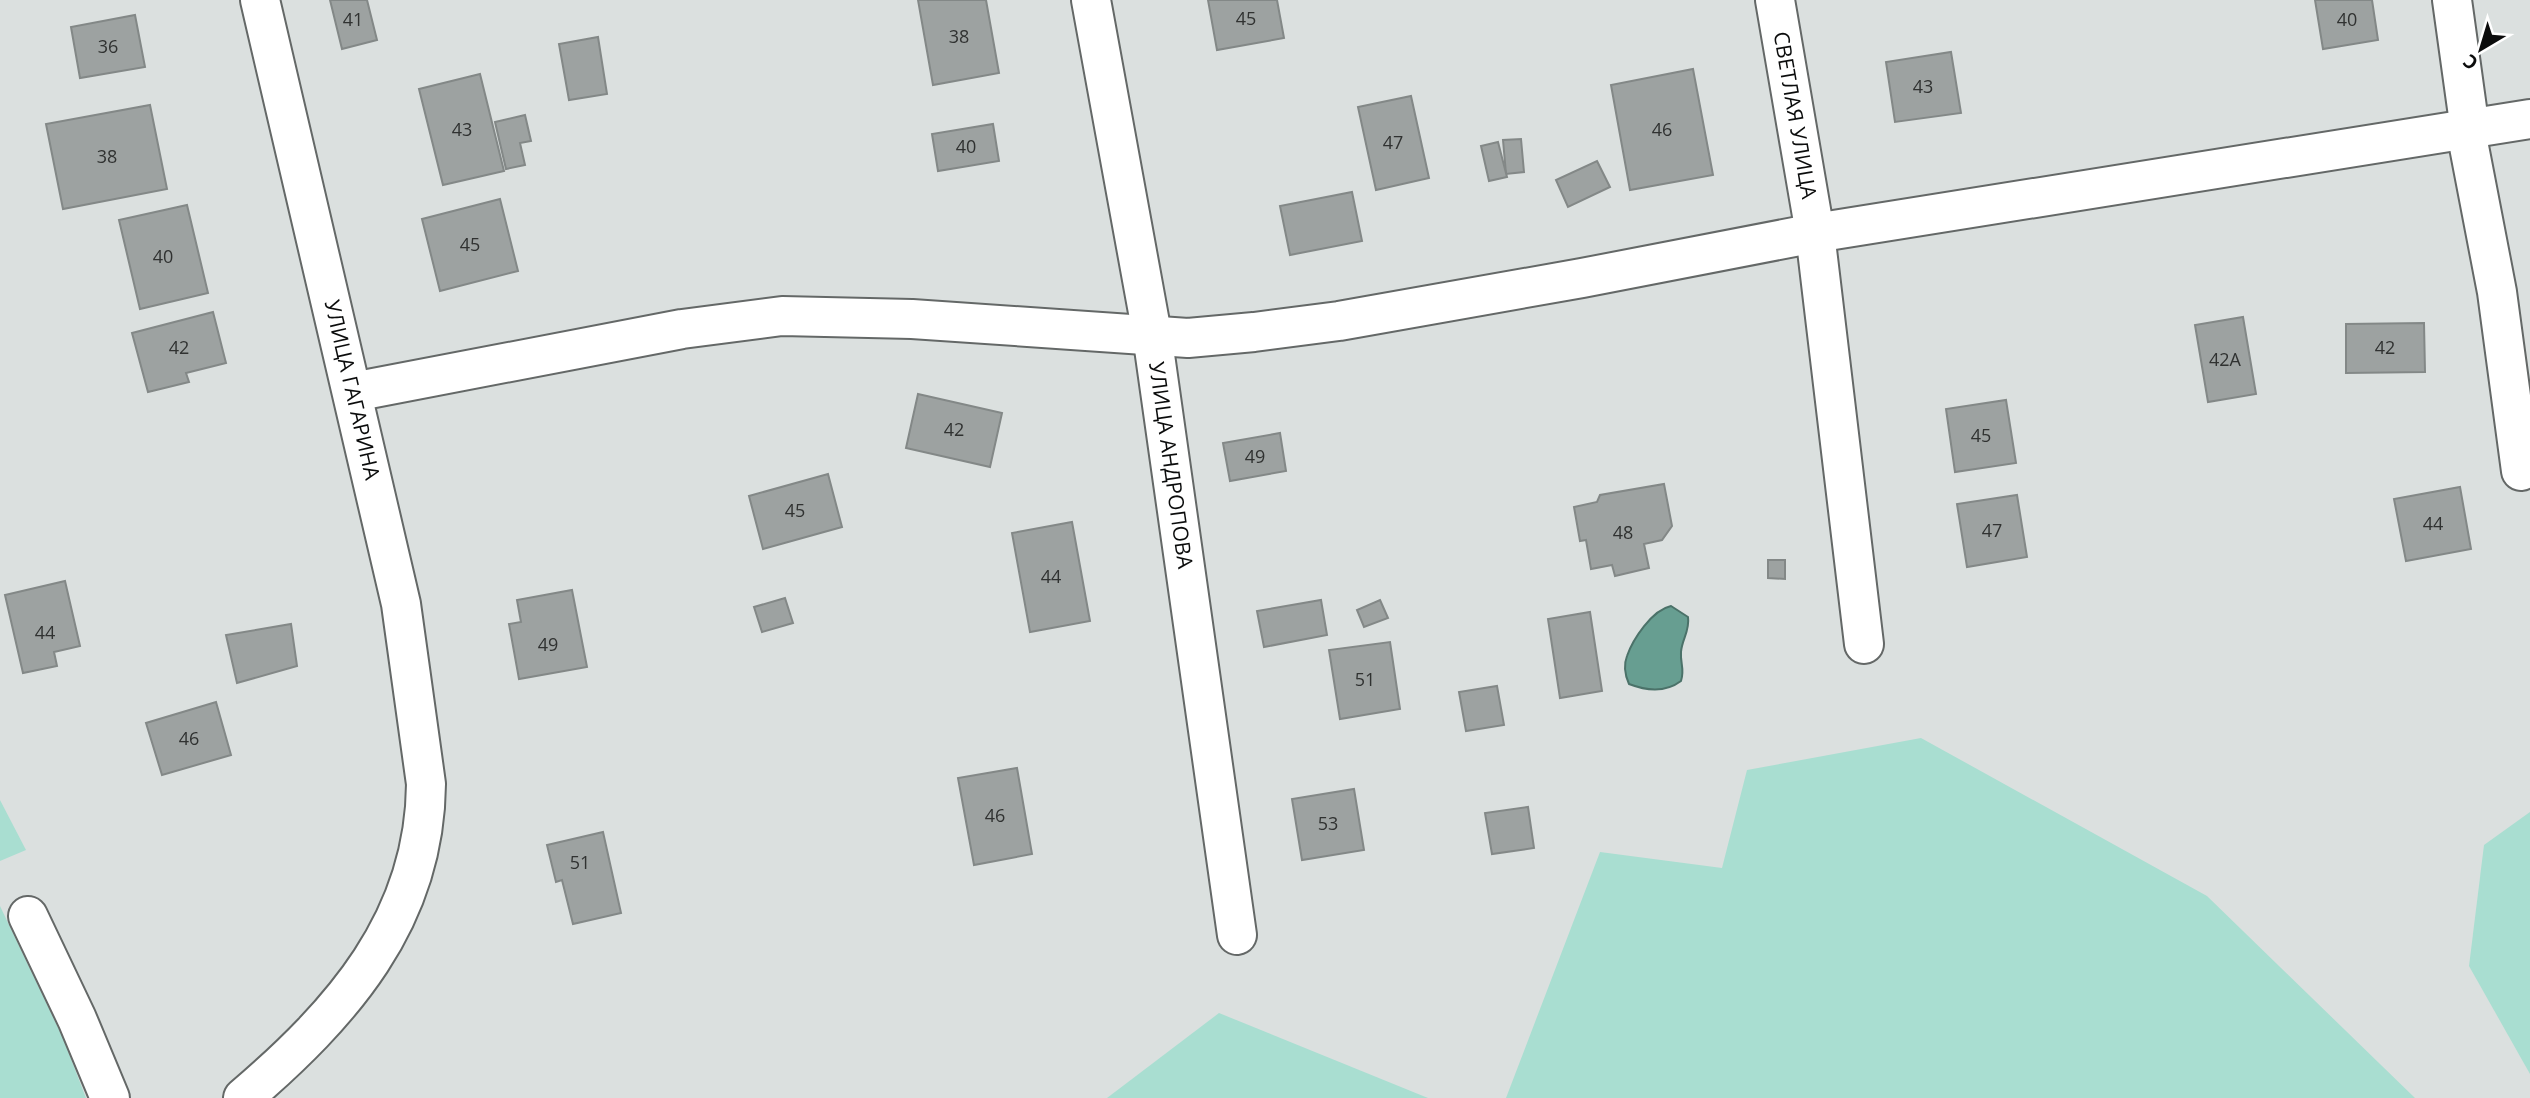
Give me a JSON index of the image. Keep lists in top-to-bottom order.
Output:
{
  "streets": {
    "street": ["СВЕТЛАЯ УЛИЦА", "УЛИЦА ГАГАРИНА", "УЛИЦА АНДРОПОВА"]
  },
  "house_numbers": [
    "45",
    "41",
    "40",
    "38",
    "36",
    "43",
    "43",
    "46",
    "47",
    "40",
    "38",
    "45",
    "40",
    "42",
    "42",
    "42А",
    "42",
    "45",
    "49",
    "45",
    "44",
    "47",
    "48",
    "44",
    "44",
    "49",
    "51",
    "46",
    "46",
    "53",
    "51"
  ],
  "north": "bottom left"
}
